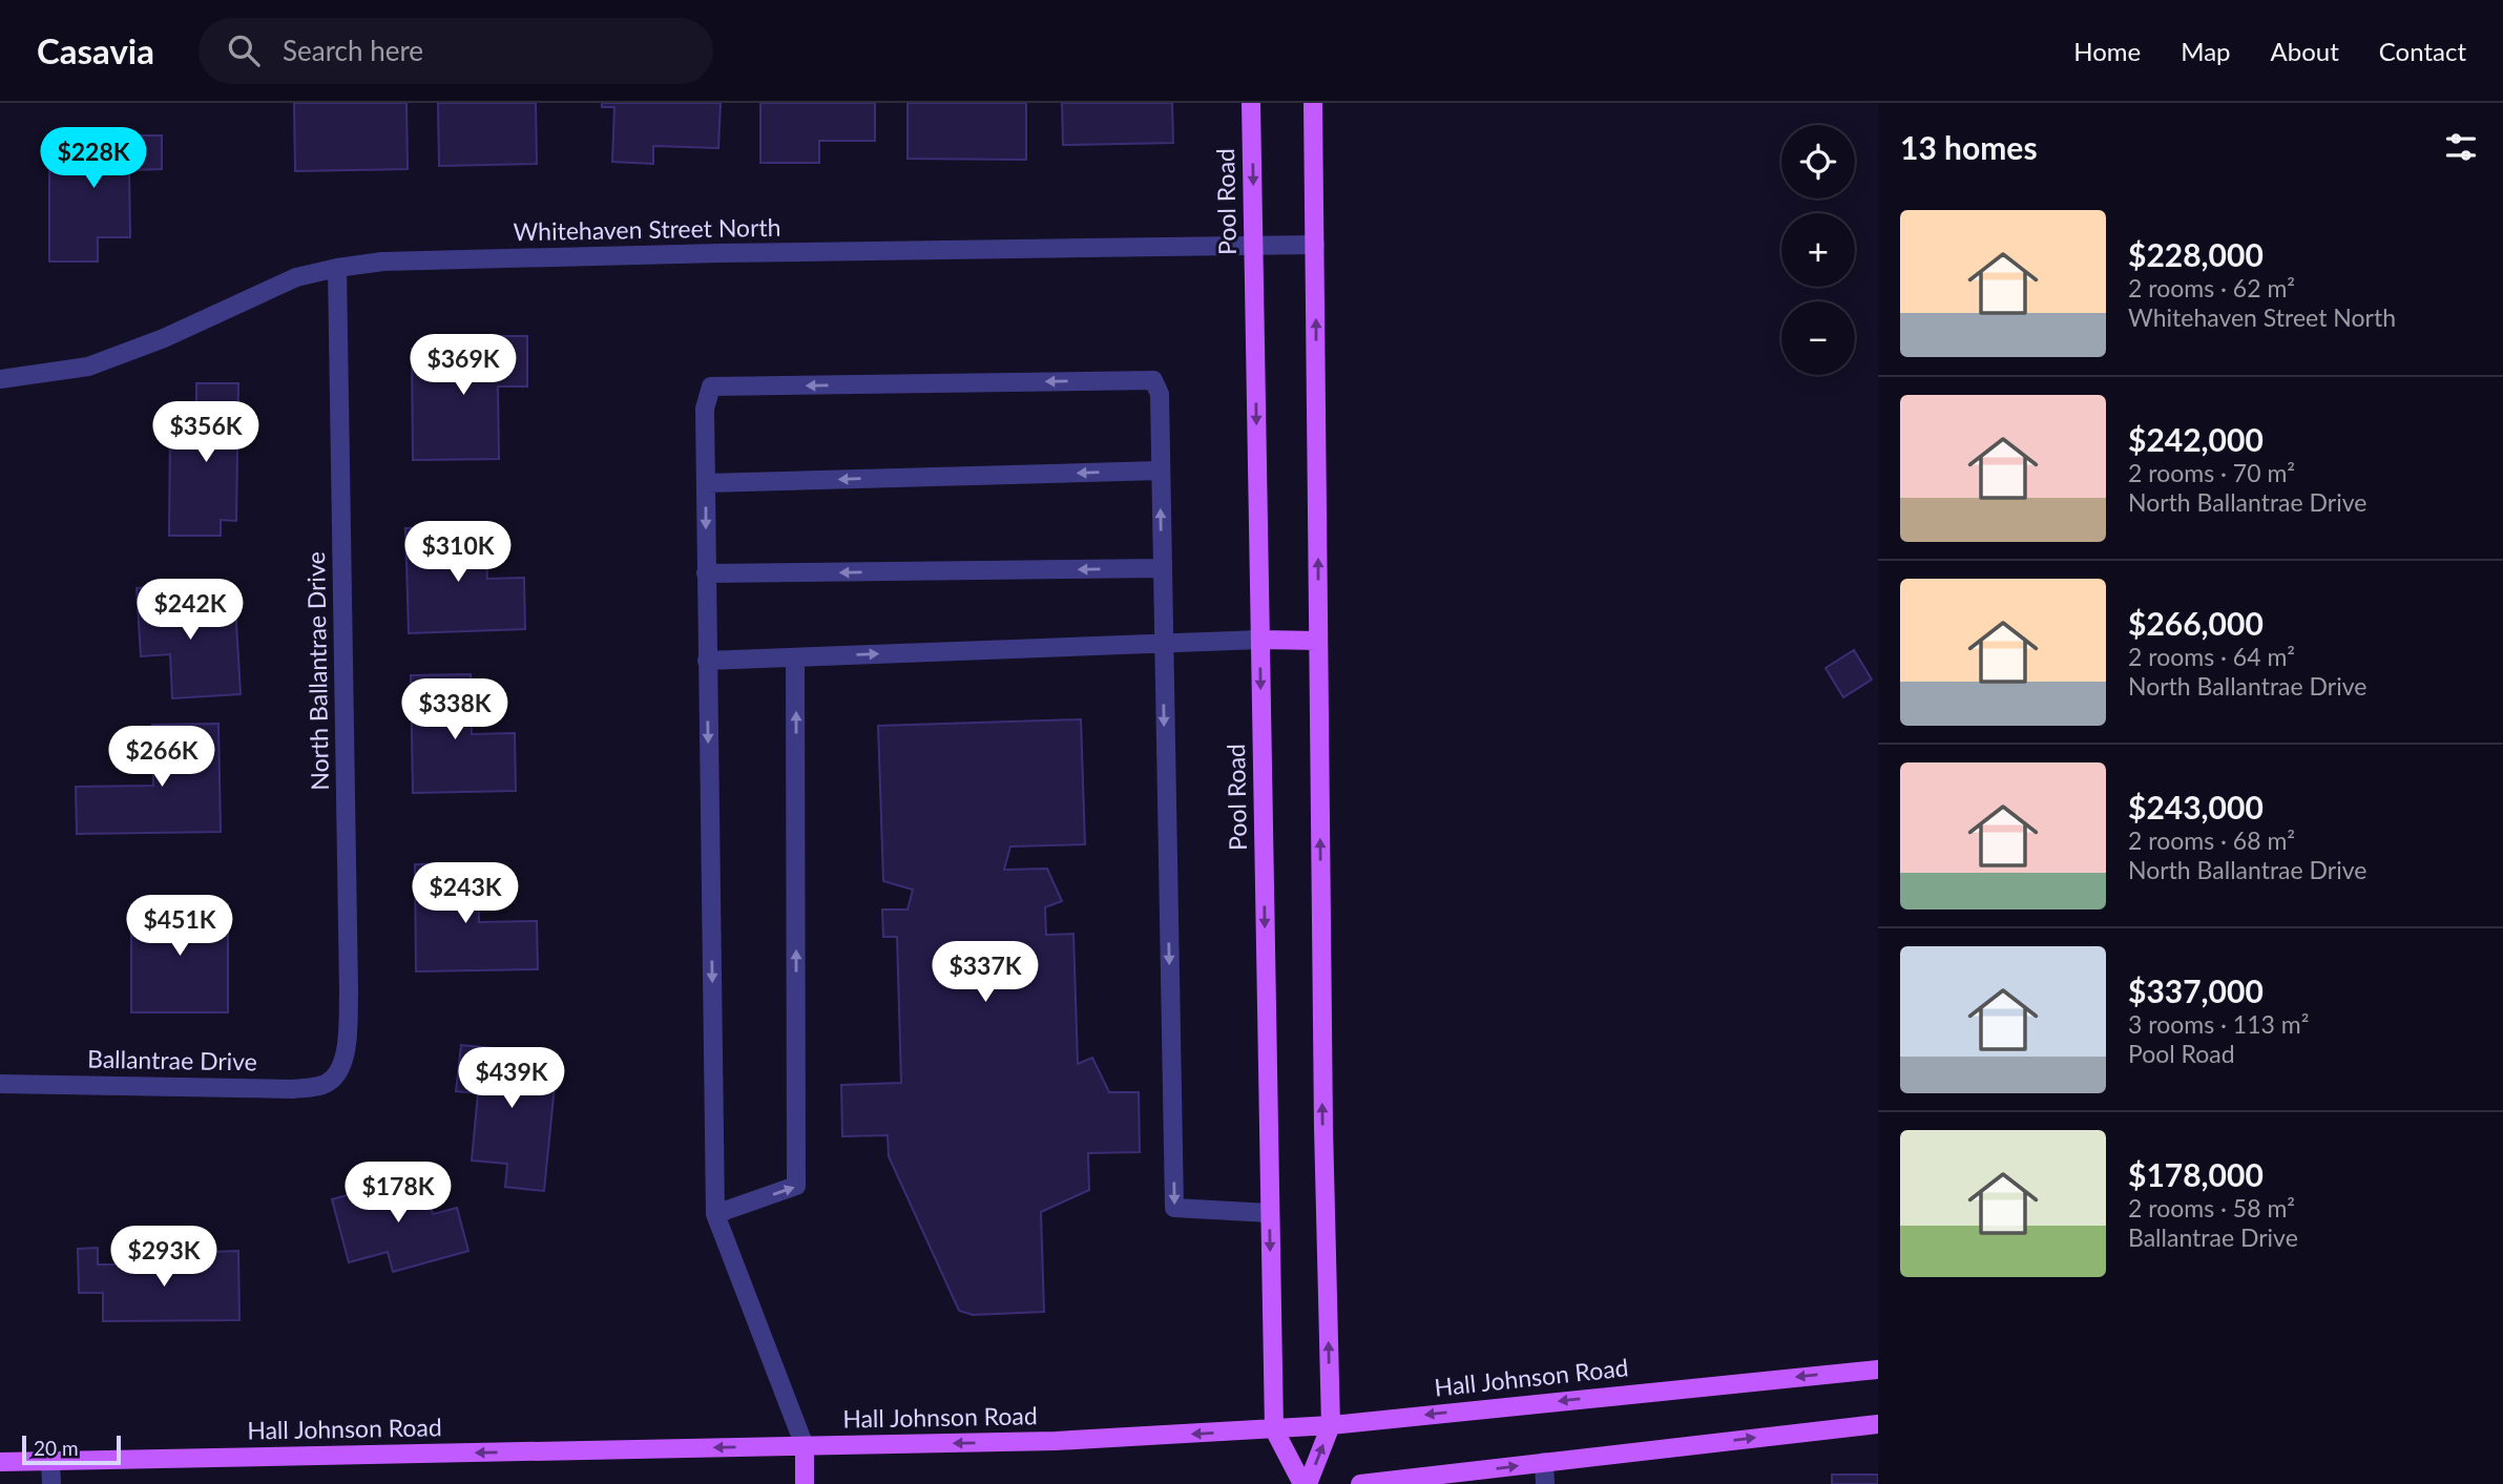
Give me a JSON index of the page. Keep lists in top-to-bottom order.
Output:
{
  "streets": {
    "main road": ["Pool Road", "Hall Johnson Road"],
    "street": ["Whitehaven Street North", "North Ballantrae Drive", "Ballantrae Drive"]
  },
  "crossings": [
    ["Pool Road", "Whitehaven Street North"],
    ["Pool Road", "Hall Johnson Road"],
    ["Whitehaven Street North", "North Ballantrae Drive"],
    ["North Ballantrae Drive", "Ballantrae Drive"]
  ],
  "one_way": ["Hall Johnson Road"],
  "scale_bar": "20 m",
  "page": {
    "header": "Casavia",
    "search": "Search here",
    "nav": [
      "Home",
      "Map",
      "About",
      "Contact"
    ],
    "heading": "13 homes",
    "map_buttons": ["+", "−"],
    "price": [
      "$228K",
      "$369K",
      "$356K",
      "$310K",
      "$242K",
      "$338K",
      "$266K",
      "$243K",
      "$451K",
      "$337K",
      "$439K",
      "$178K",
      "$293K"
    ],
    "list": [
      {
        "name": "$228,000",
        "note": "2 rooms · 62 m² · Whitehaven Street North"
      },
      {
        "name": "$242,000",
        "note": "2 rooms · 70 m² · North Ballantrae Drive"
      },
      {
        "name": "$266,000",
        "note": "2 rooms · 64 m² · North Ballantrae Drive"
      },
      {
        "name": "$243,000",
        "note": "2 rooms · 68 m² · North Ballantrae Drive"
      },
      {
        "name": "$337,000",
        "note": "3 rooms · 113 m² · Pool Road"
      },
      {
        "name": "$178,000",
        "note": "2 rooms · 58 m² · Ballantrae Drive"
      }
    ],
    "scale": "20 m"
  }
}
